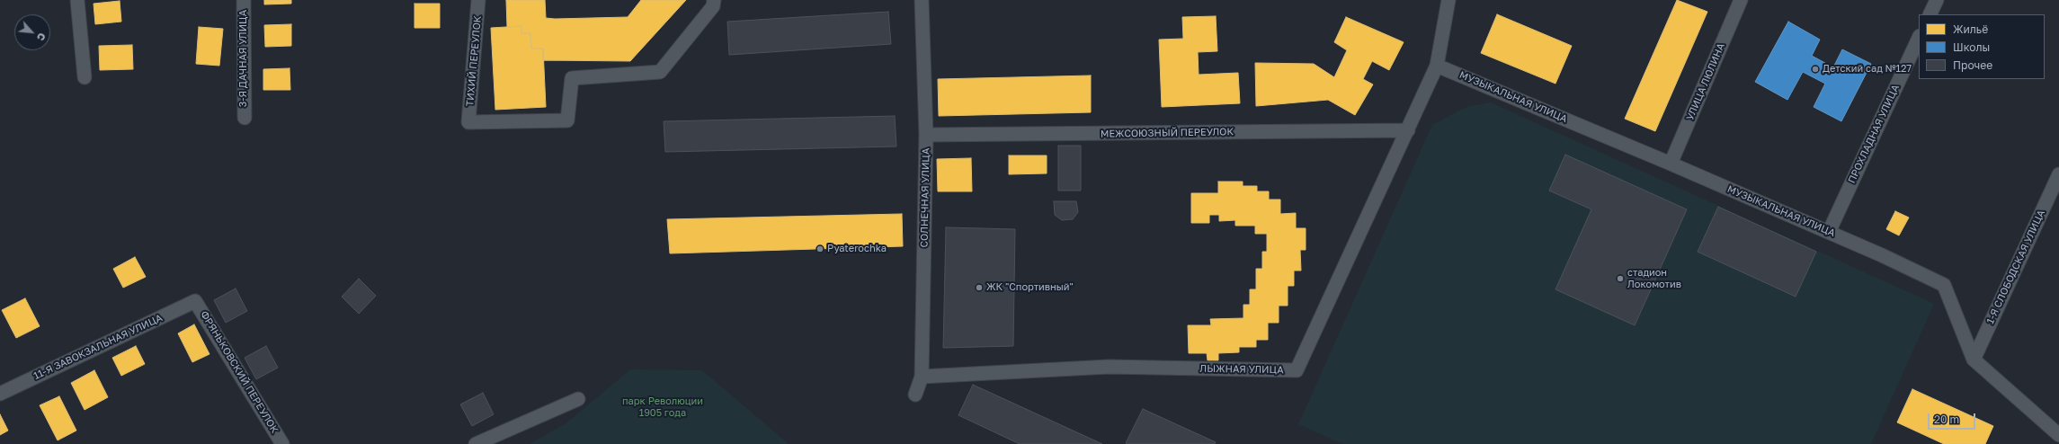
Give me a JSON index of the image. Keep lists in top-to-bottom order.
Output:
{
  "streets": {
    "street": [
      "3-Я ДАЧНАЯ УЛИЦА",
      "ТИХИЙ ПЕРЕУЛОК",
      "УЛИЦА ЛЮЛИНА",
      "МУЗЫКАЛЬНАЯ УЛИЦА",
      "МЕЖСОЮЗНЫЙ ПЕРЕУЛОК",
      "ПРОХЛАДНАЯ УЛИЦА",
      "СОЛНЕЧНАЯ УЛИЦА",
      "1-Я СЛОБОДСКАЯ УЛИЦА",
      "11-Я ЗАВОКЗАЛЬНАЯ УЛИЦА",
      "ЛЫЖНАЯ УЛИЦА",
      "ФРЯНЬКОВСКИЙ ПЕРЕУЛОК"
    ]
  },
  "crossings": [
    ["УЛИЦА ЛЮЛИНА", "МУЗЫКАЛЬНАЯ УЛИЦА"],
    ["МУЗЫКАЛЬНАЯ УЛИЦА", "ПРОХЛАДНАЯ УЛИЦА"],
    ["МУЗЫКАЛЬНАЯ УЛИЦА", "1-Я СЛОБОДСКАЯ УЛИЦА"],
    ["МЕЖСОЮЗНЫЙ ПЕРЕУЛОК", "СОЛНЕЧНАЯ УЛИЦА"],
    ["МЕЖСОЮЗНЫЙ ПЕРЕУЛОК", "ЛЫЖНАЯ УЛИЦА"],
    ["СОЛНЕЧНАЯ УЛИЦА", "ЛЫЖНАЯ УЛИЦА"],
    ["11-Я ЗАВОКЗАЛЬНАЯ УЛИЦА", "ФРЯНЬКОВСКИЙ ПЕРЕУЛОК"]
  ],
  "parks": ["парк Революции 1905 года"],
  "places": [
    "Детский сад №127",
    "Pyaterochka",
    "стадион Локомотив",
    "ЖК \"Спортивный\""
  ],
  "legend": ["Жильё", "Школы", "Прочее"],
  "scale_bar": "20 m",
  "north": "bottom right"
}
